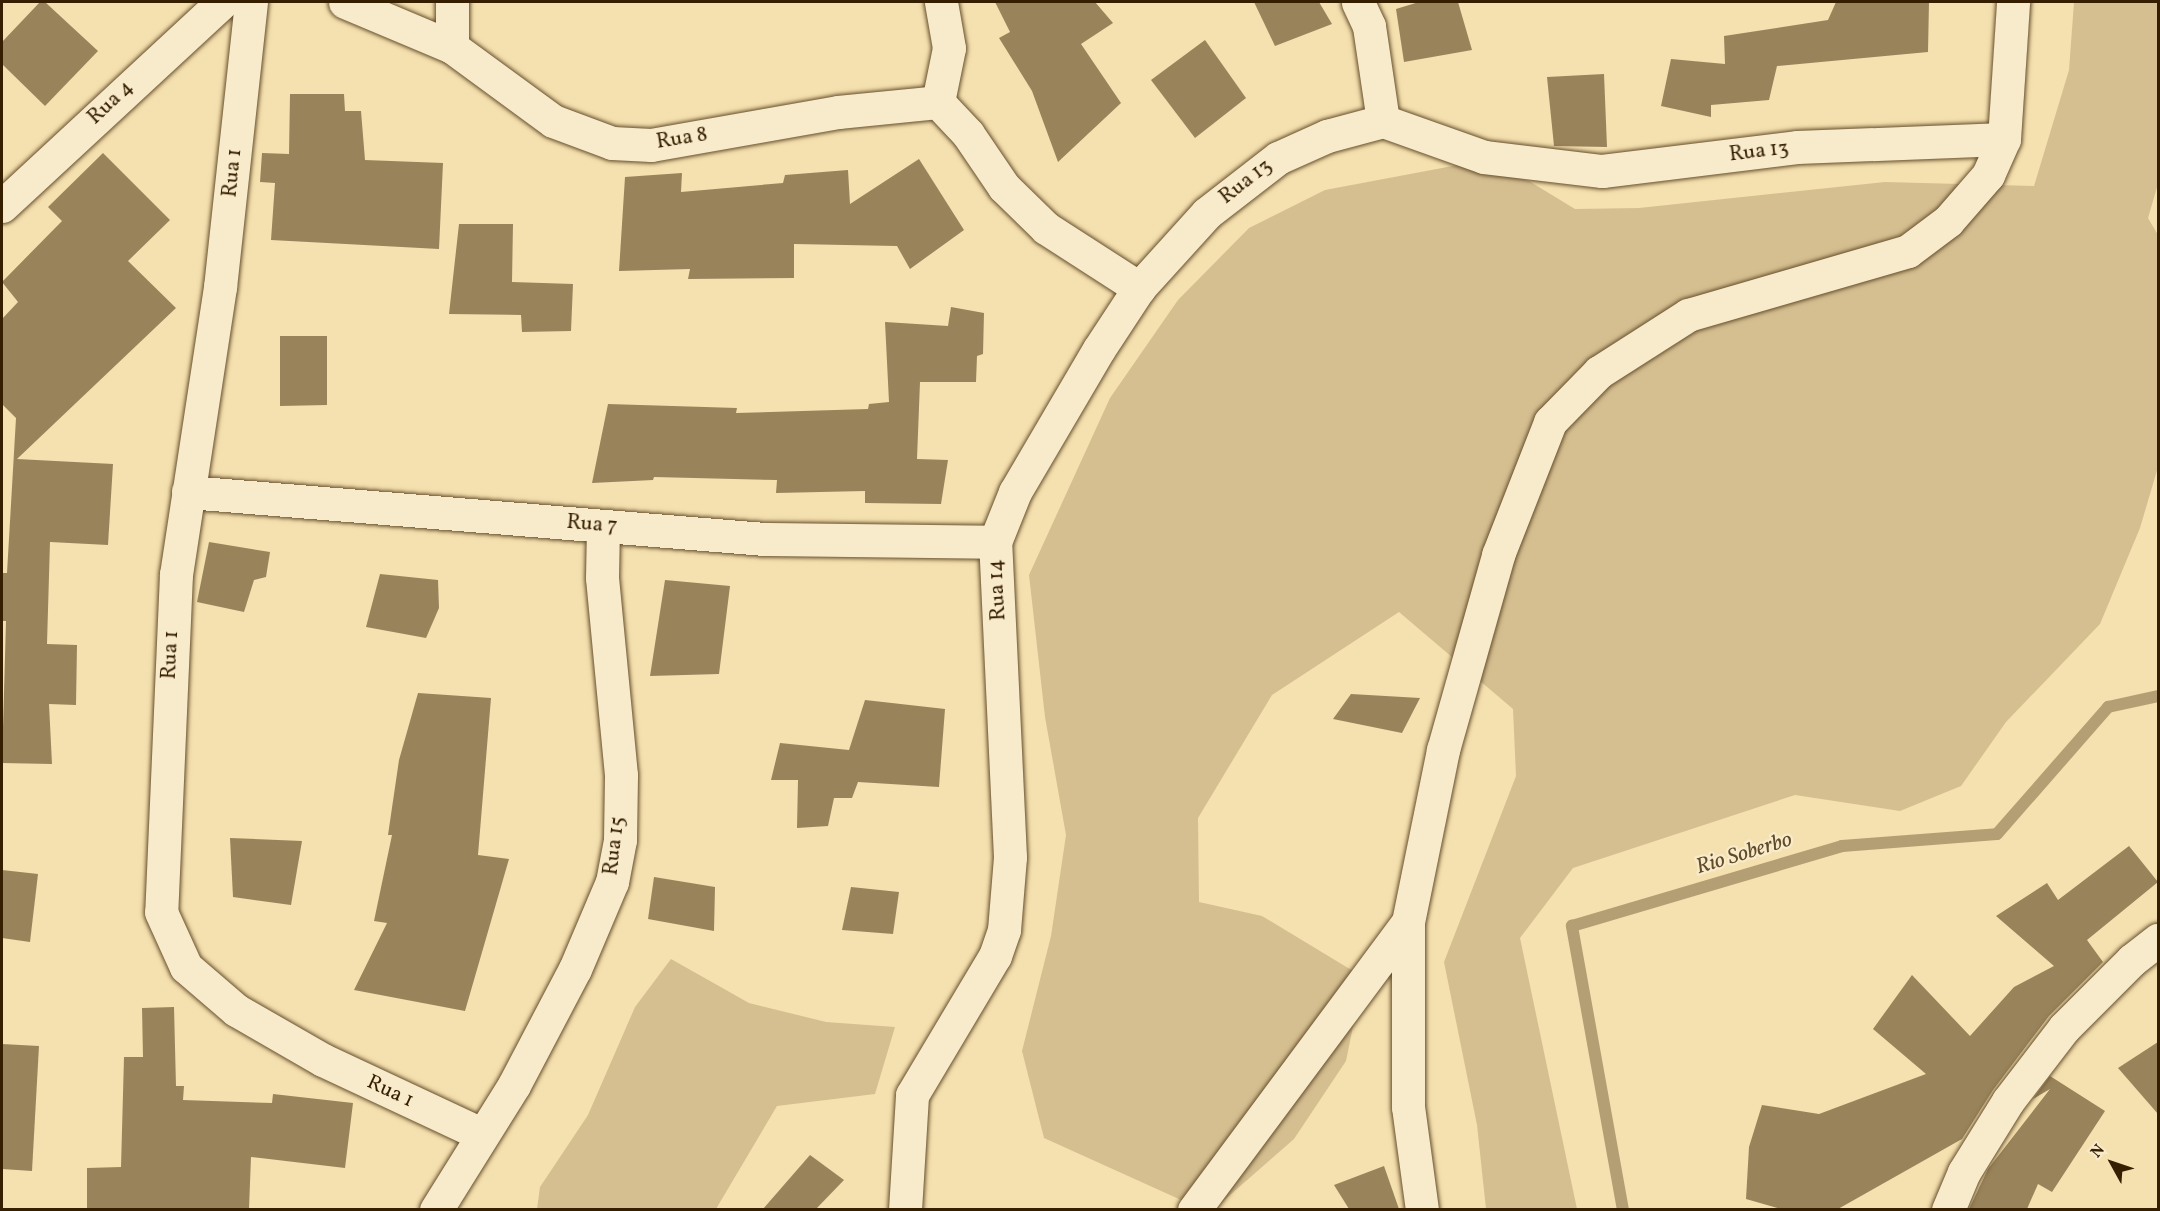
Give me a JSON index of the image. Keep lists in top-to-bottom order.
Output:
{
  "streets": {
    "street": [
      "Rua 4",
      "Rua 8",
      "Rua 13",
      "Rua 1",
      "Rua 7",
      "Rua 14",
      "Rua 15"
    ]
  },
  "crossings": [
    ["Rua 13", "Rua 14"],
    ["Rua 1", "Rua 7"],
    ["Rua 1", "Rua 15"],
    ["Rua 7", "Rua 14"],
    ["Rua 7", "Rua 15"]
  ],
  "water": ["Rio Soberbo"],
  "north": "top left"
}
